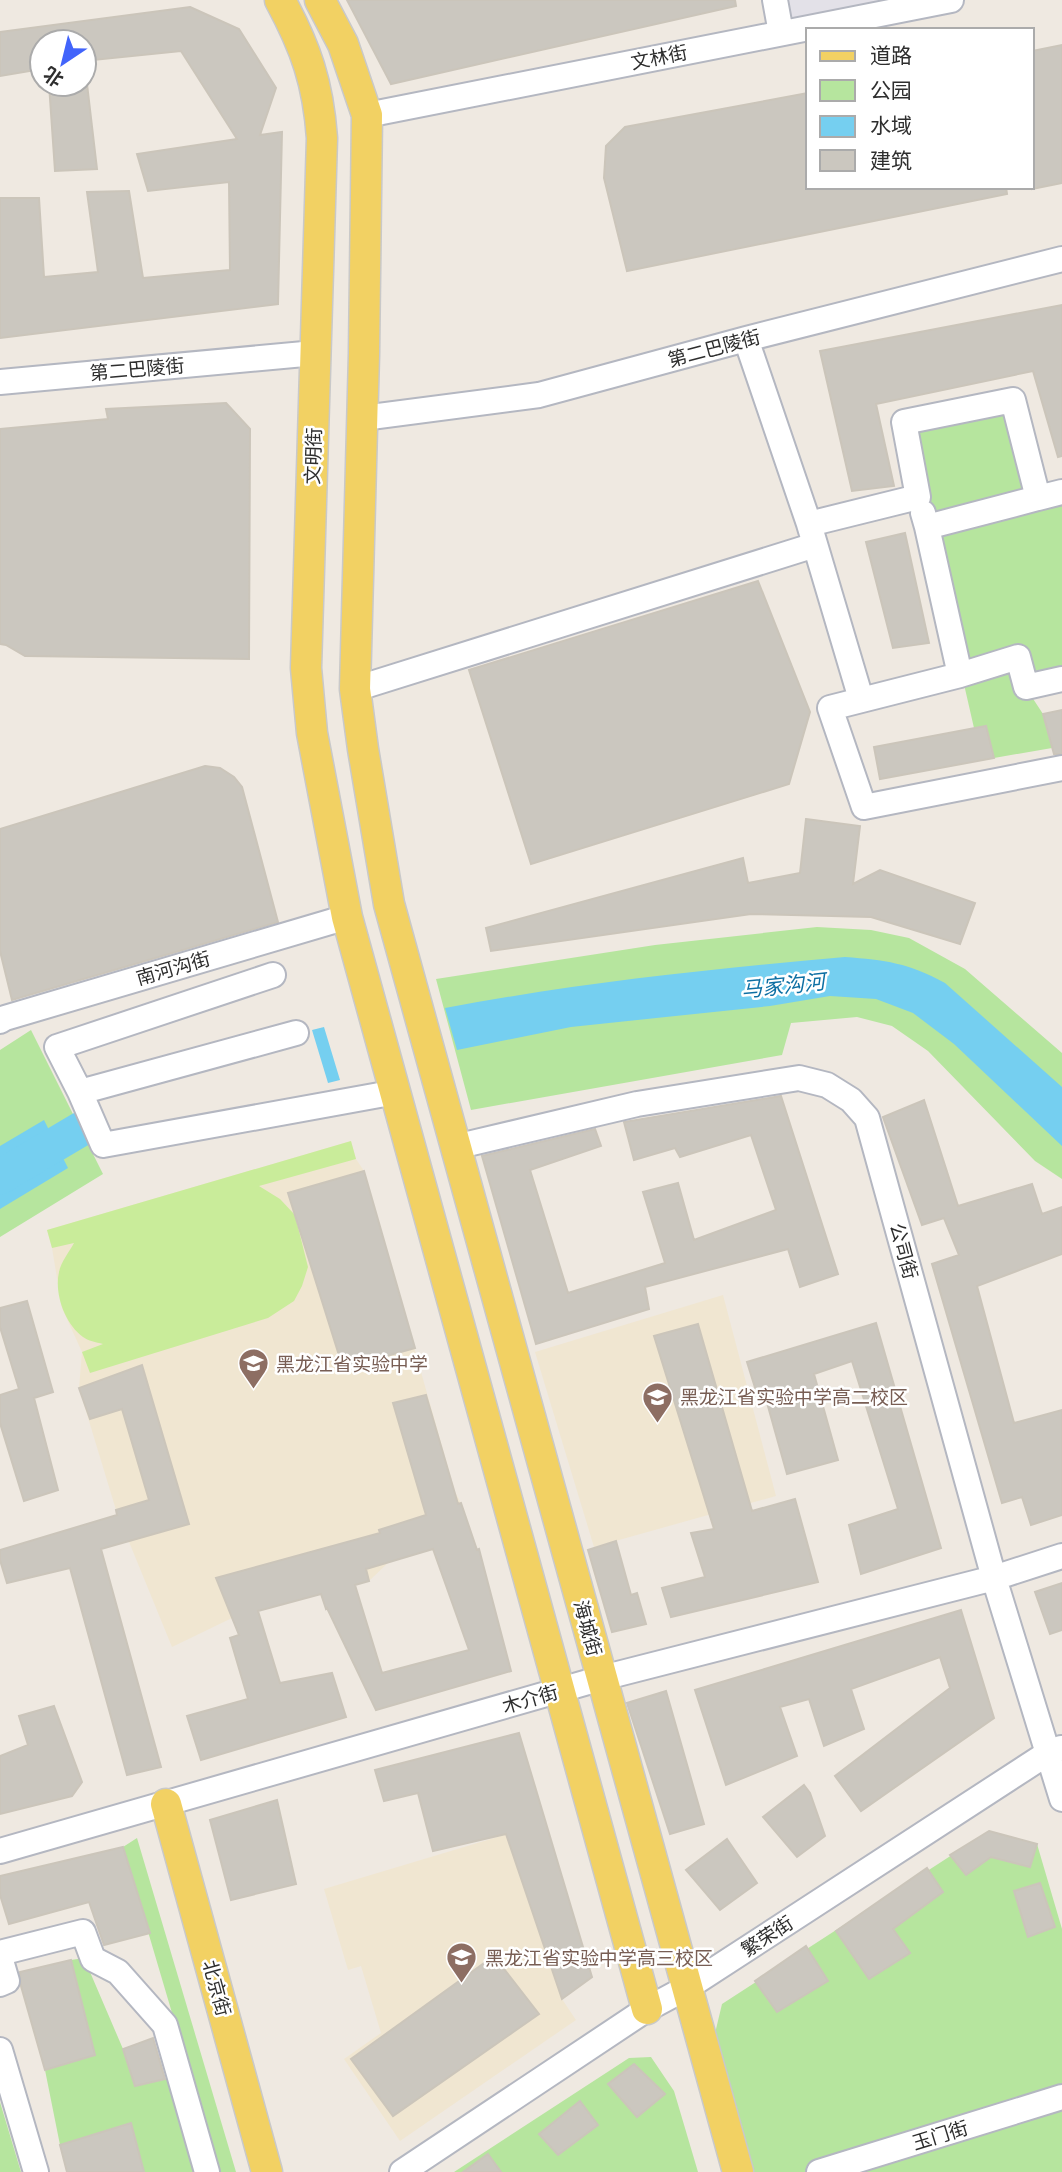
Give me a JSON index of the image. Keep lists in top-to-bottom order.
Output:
{
  "streets": {
    "main road": ["文明街", "海城街", "北京街"],
    "street": [
      "文林街",
      "第二巴陵街",
      "南河沟街",
      "公司街",
      "木介街",
      "繁荣街",
      "玉门街"
    ]
  },
  "crossings": [
    ["第二巴陵街", "文明街"],
    ["文明街", "南河沟街"],
    ["公司街", "海城街"],
    ["公司街", "木介街"],
    ["公司街", "繁荣街"],
    ["海城街", "木介街"],
    ["海城街", "繁荣街"],
    ["木介街", "北京街"]
  ],
  "water": ["马家沟河"],
  "places": {
    "school or university": ["黑龙江省实验中学", "黑龙江省实验中学高二校区", "黑龙江省实验中学高三校区"]
  },
  "legend": [
    "道路",
    "公园",
    "水域",
    "建筑"
  ],
  "north": "bottom left"
}
